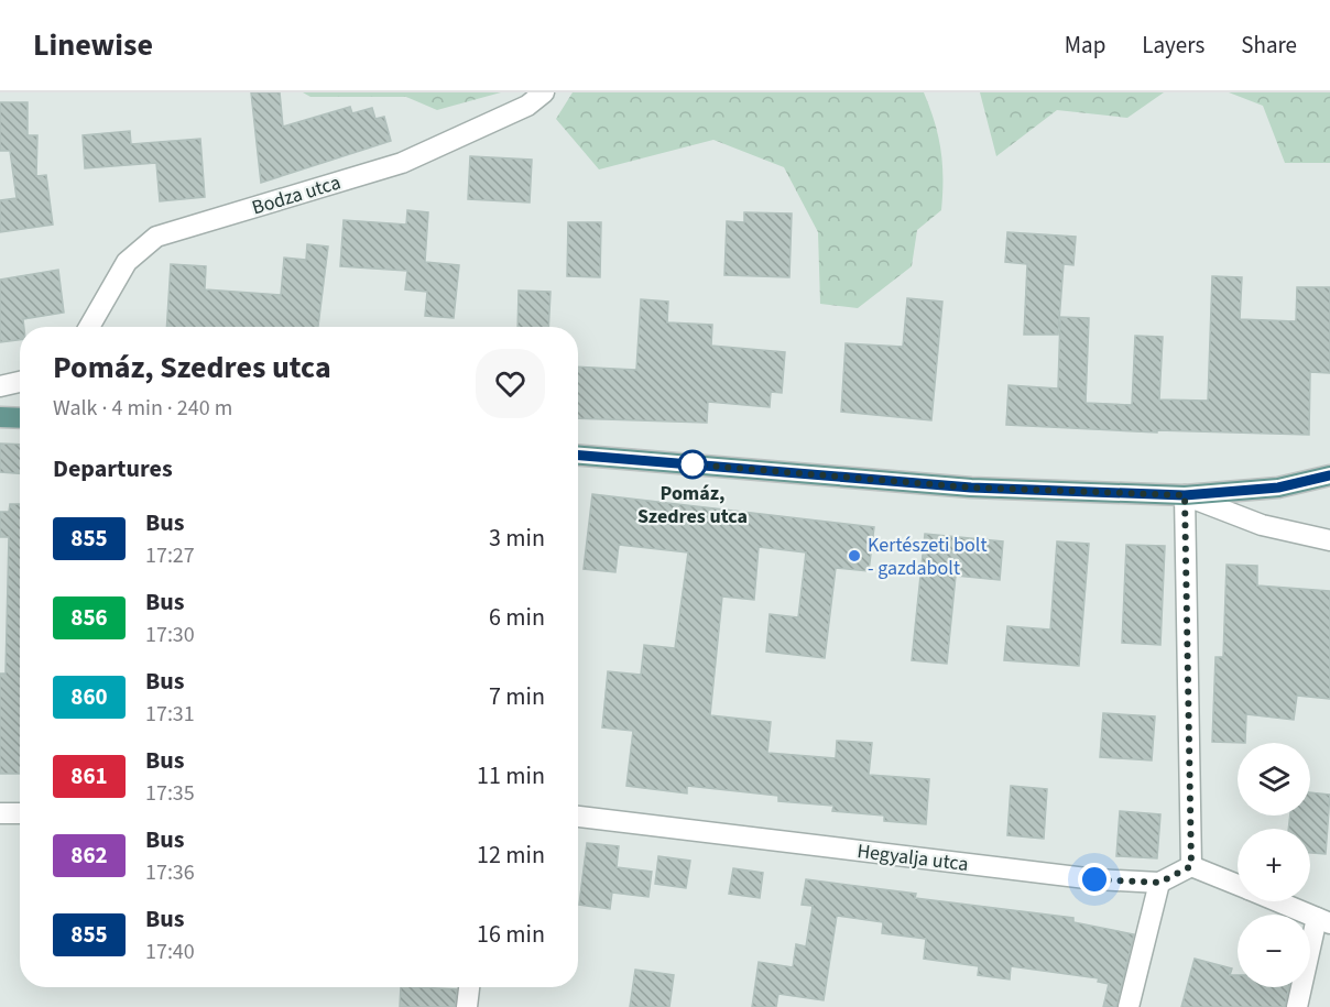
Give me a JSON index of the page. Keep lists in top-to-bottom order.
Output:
{
  "streets": {
    "street": ["Bodza utca", "Hegyalja utca"]
  },
  "places": ["Pomáz, Szedres utca", "Kertészeti bolt - gazdabolt"],
  "lines": ["bus line 855"],
  "page": {
    "header": "Linewise",
    "nav": ["Map", "Layers", "Share"],
    "heading": [
      ["Pomáz, Szedres utca", "Walk · 4 min · 240 m"],
      "Departures"
    ],
    "list": [
      {
        "mark": "855",
        "name": "Bus",
        "note": "17:27",
        "value": "3 min"
      },
      {
        "mark": "856",
        "name": "Bus",
        "note": "17:30",
        "value": "6 min"
      },
      {
        "mark": "860",
        "name": "Bus",
        "note": "17:31",
        "value": "7 min"
      },
      {
        "mark": "861",
        "name": "Bus",
        "note": "17:35",
        "value": "11 min"
      },
      {
        "mark": "862",
        "name": "Bus",
        "note": "17:36",
        "value": "12 min"
      },
      {
        "mark": "855",
        "name": "Bus",
        "note": "17:40",
        "value": "16 min"
      }
    ],
    "map_buttons": ["+", "−"]
  }
}
